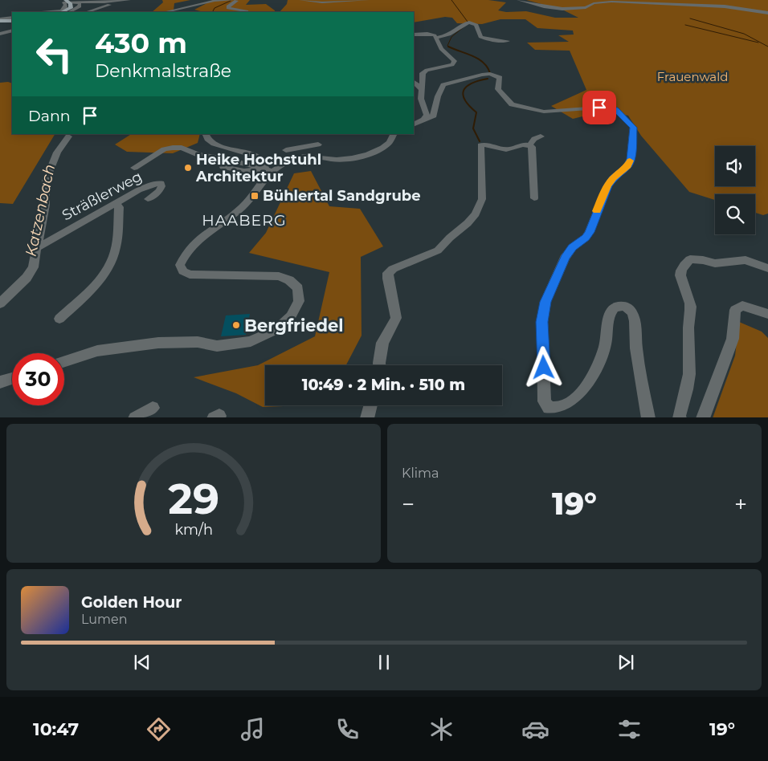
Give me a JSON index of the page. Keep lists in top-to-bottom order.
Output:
{
  "streets": {
    "street": ["Sträßlerweg"]
  },
  "districts": ["HAABERG"],
  "water": ["Katzenbach"],
  "parks": ["Frauenwald"],
  "places": {
    "other": ["Heike Hochstuhl Architektur", "Bergfriedel"],
    "transit": ["Bühlertal Sandgrube"]
  },
  "page": {
    "turn": ["430 m", "Denkmalstraße"],
    "then": "Dann",
    "limit": "30",
    "trip": "10:49 · 2 Min. · 510 m",
    "tile": "Klima",
    "heat": ["−", "19°", "+"],
    "song": ["Golden Hour", "Lumen"],
    "tabs": ["10:47", "19°"],
    "gauge": ["29", "km/h"]
  }
}
